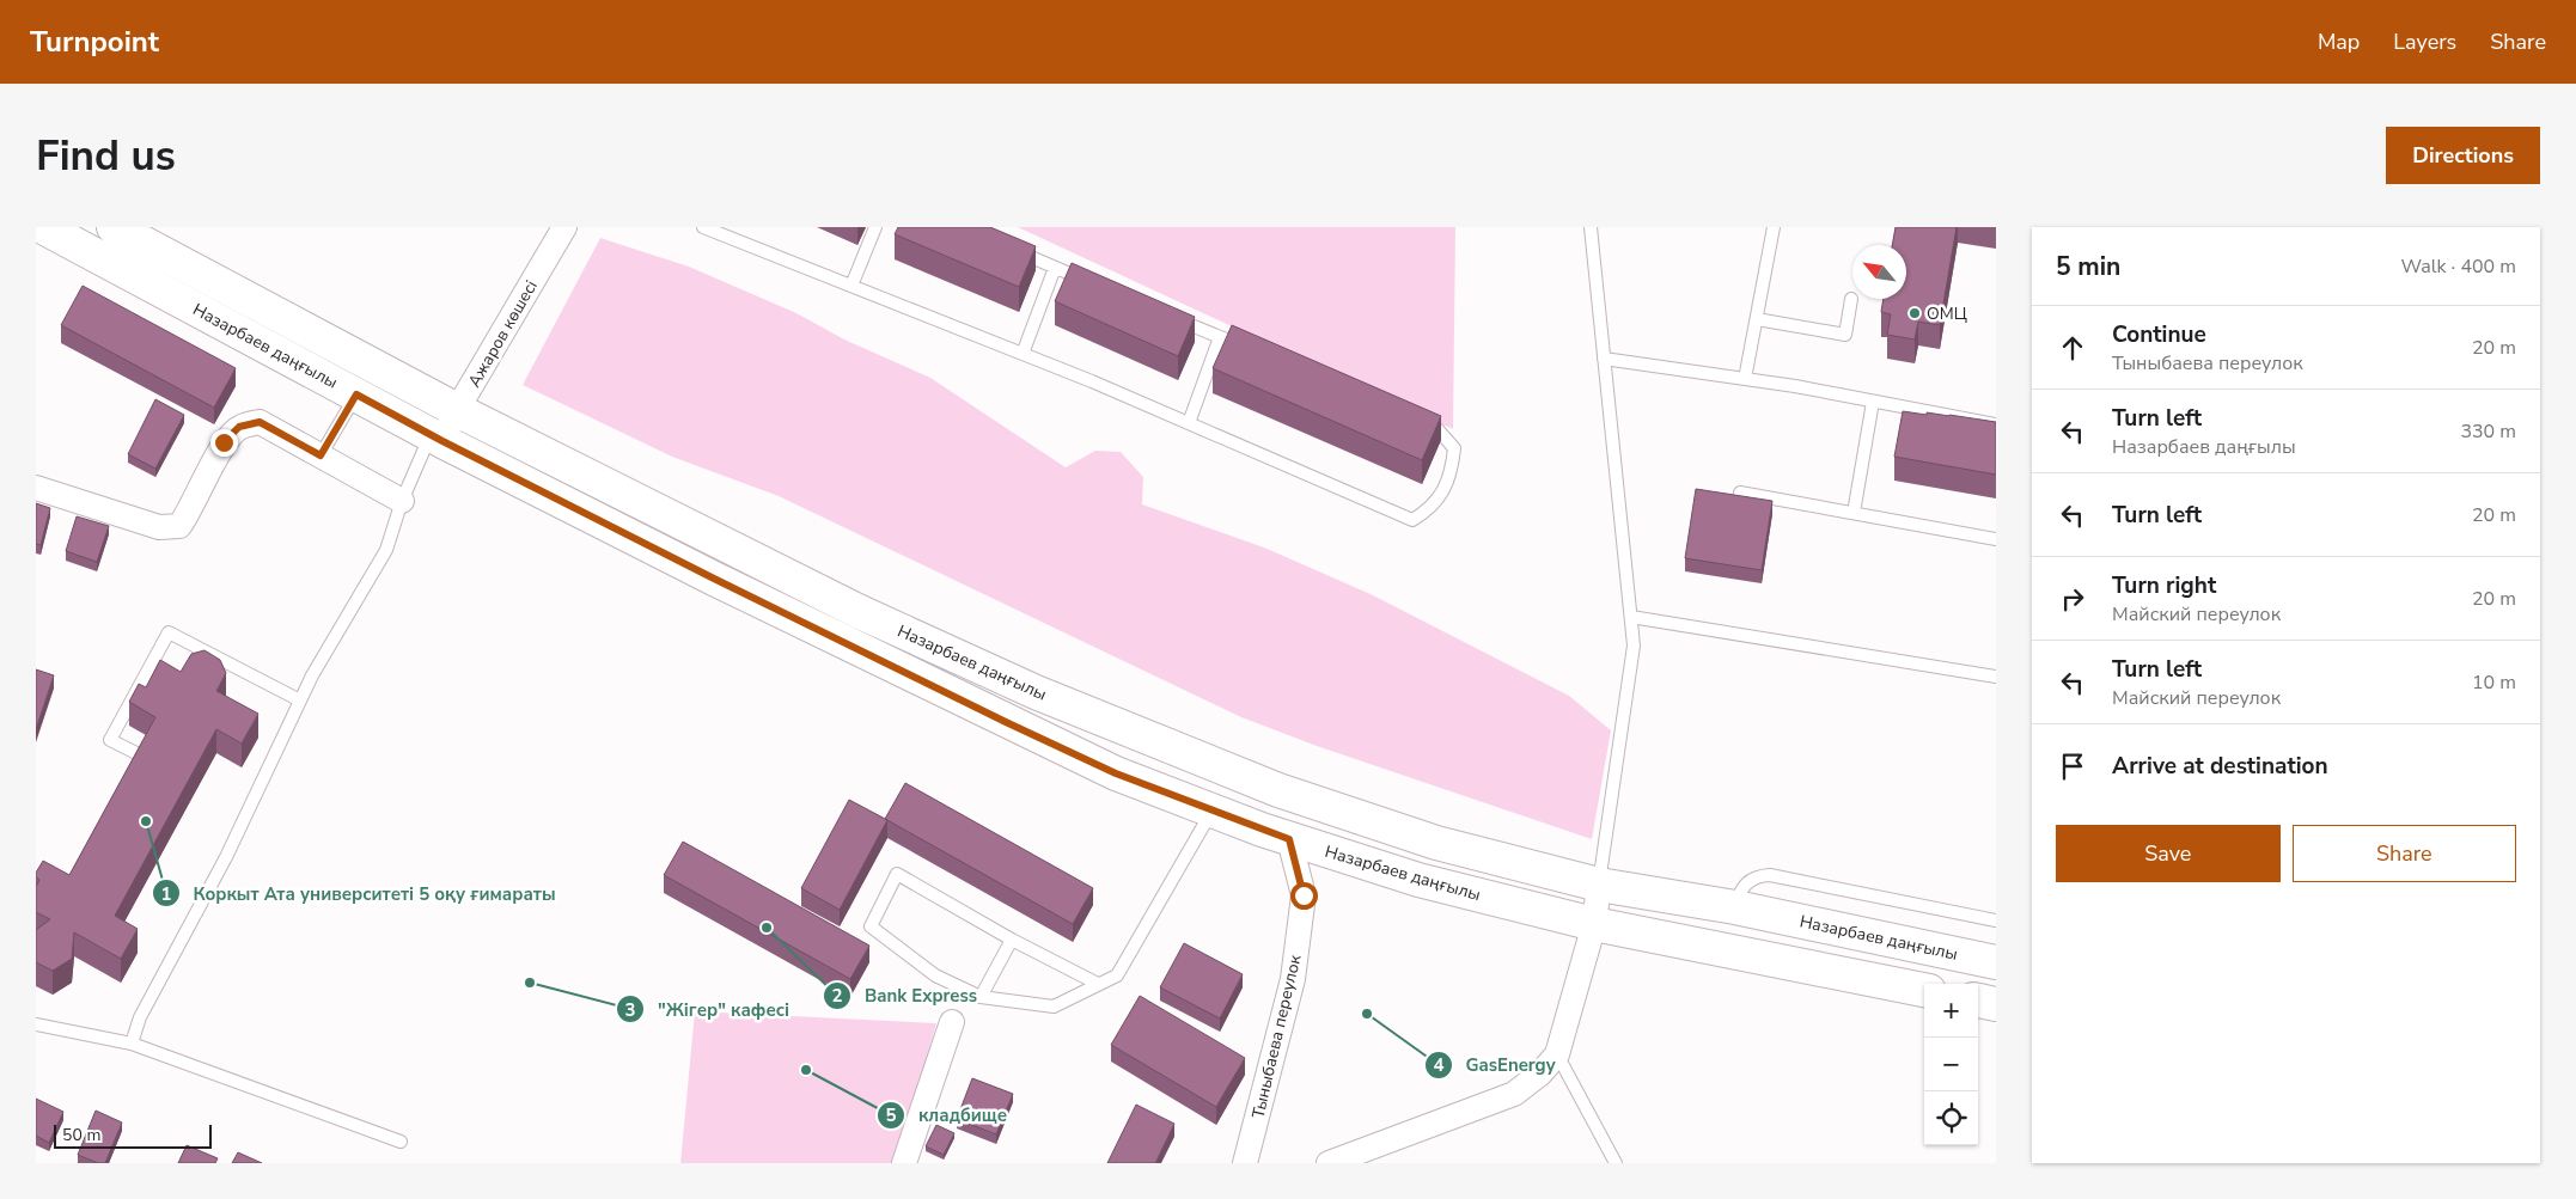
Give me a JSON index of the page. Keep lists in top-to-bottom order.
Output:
{
  "streets": {
    "main road": ["Назарбаев даңғылы"],
    "street": ["Ажаров көшесі", "Тыныбаева переулок"]
  },
  "crossings": [
    ["Ажаров көшесі", "Назарбаев даңғылы"],
    ["Назарбаев даңғылы", "Тыныбаева переулок"]
  ],
  "places": [
    "ОМЦ",
    "Коркыт Ата университеті 5 оқу ғимараты",
    "Bank Express",
    "\"Жігер\" кафесі",
    "GasEnergy",
    "кладбище"
  ],
  "scale_bar": "50 m",
  "north": "top left",
  "page": {
    "header": "Turnpoint",
    "nav": ["Map", "Layers", "Share"],
    "buttons": [
      "Directions",
      ["Save", "Share"]
    ],
    "title": "Find us",
    "heading": ["5 min", "Walk · 400 m"],
    "list": [
      ["Continue", "Тыныбаева переулок", "20 m"],
      ["Turn left", "Назарбаев даңғылы", "330 m"],
      ["Turn left", "20 m"],
      ["Turn right", "Майский переулок", "20 m"],
      ["Turn left", "Майский переулок", "10 m"],
      "Arrive at destination"
    ],
    "map_buttons": ["+", "−"],
    "scale": "50 m"
  }
}
